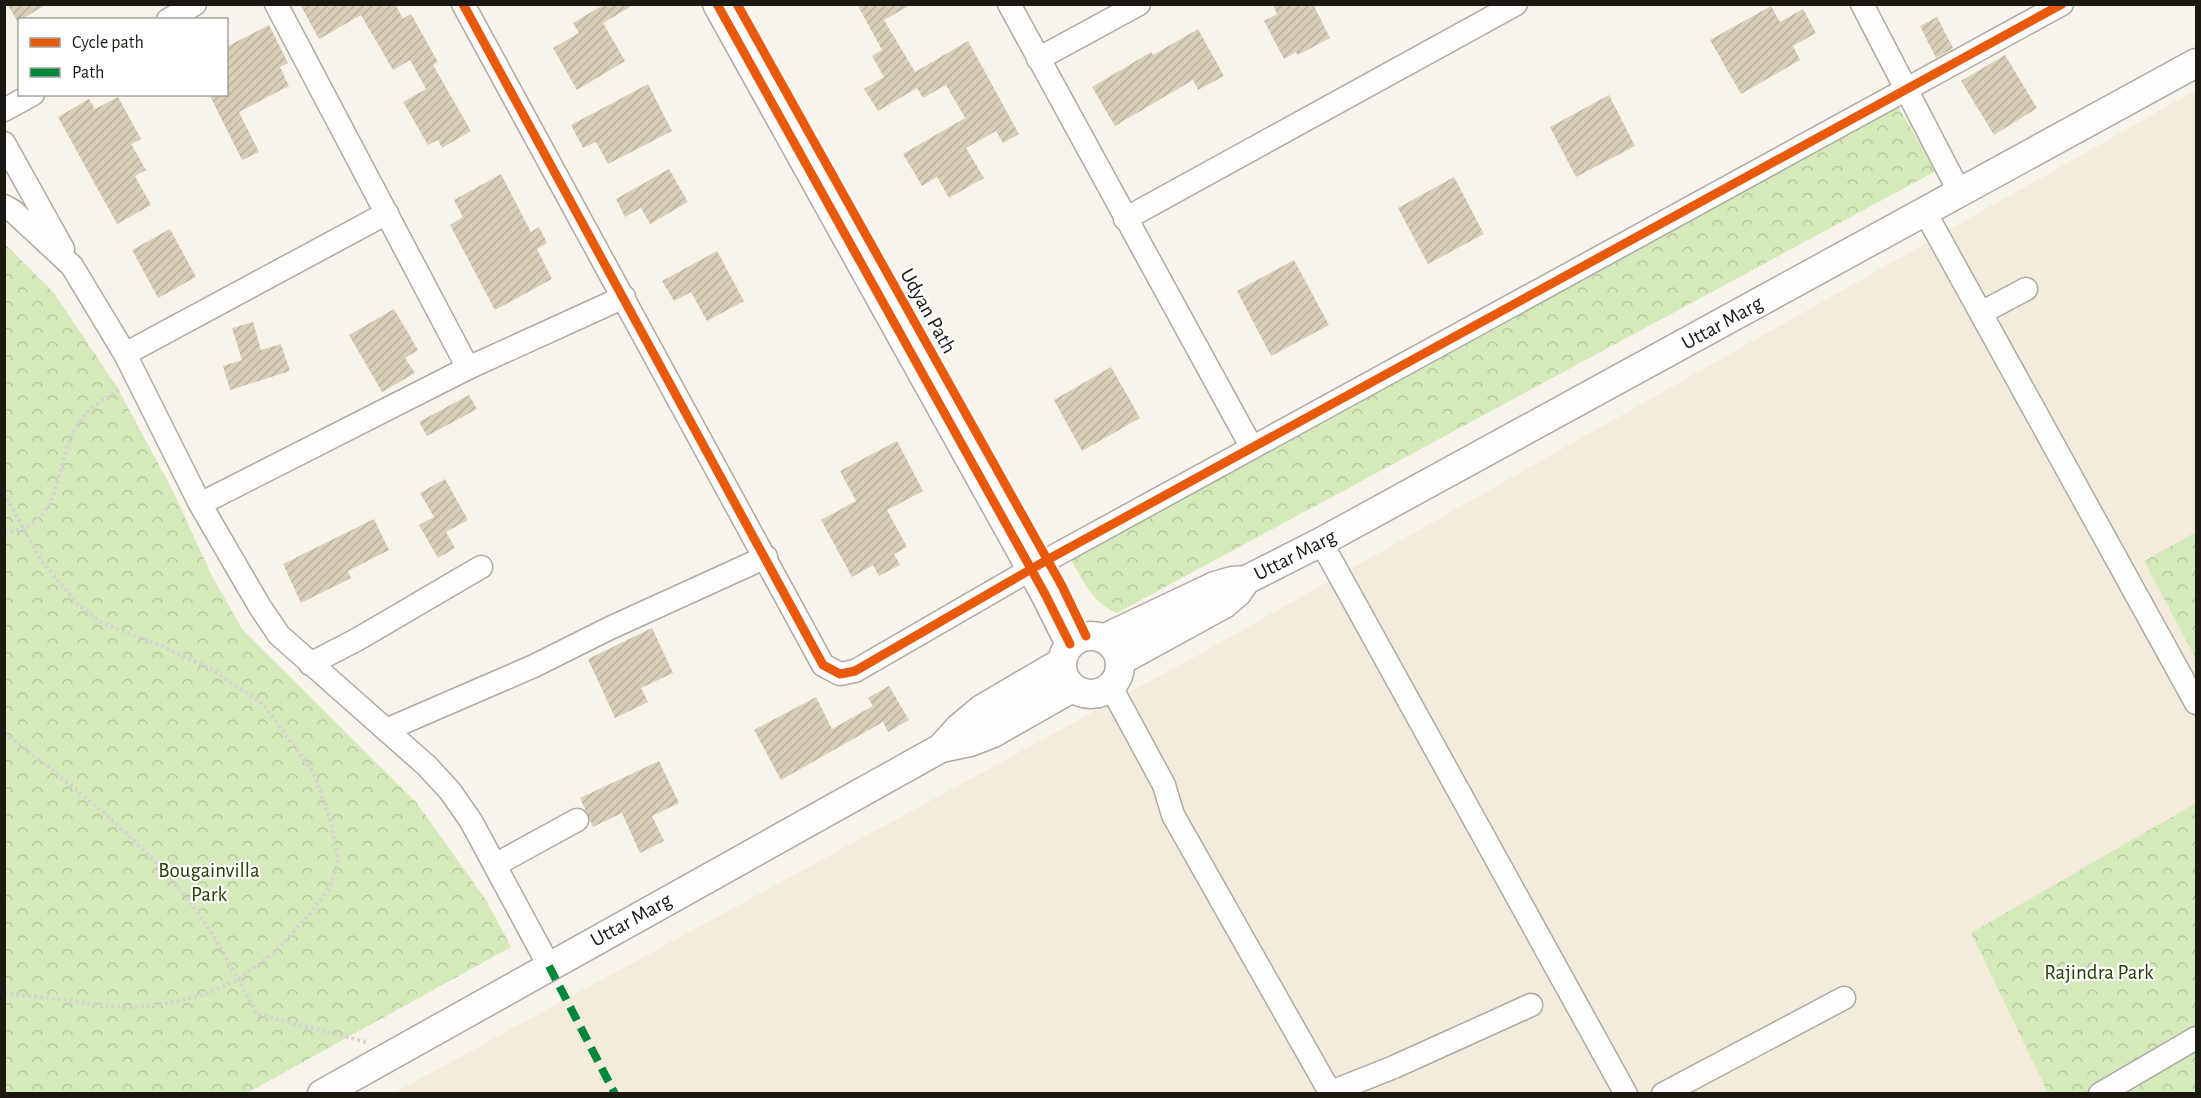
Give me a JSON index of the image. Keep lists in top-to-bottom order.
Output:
{
  "streets": {
    "main road": ["Udyan Path", "Uttar Marg"]
  },
  "crossings": [
    ["Udyan Path", "Uttar Marg"]
  ],
  "parks": ["Bougainvilla Park", "Rajindra Park"],
  "legend": ["Cycle path", "Path"]
}
